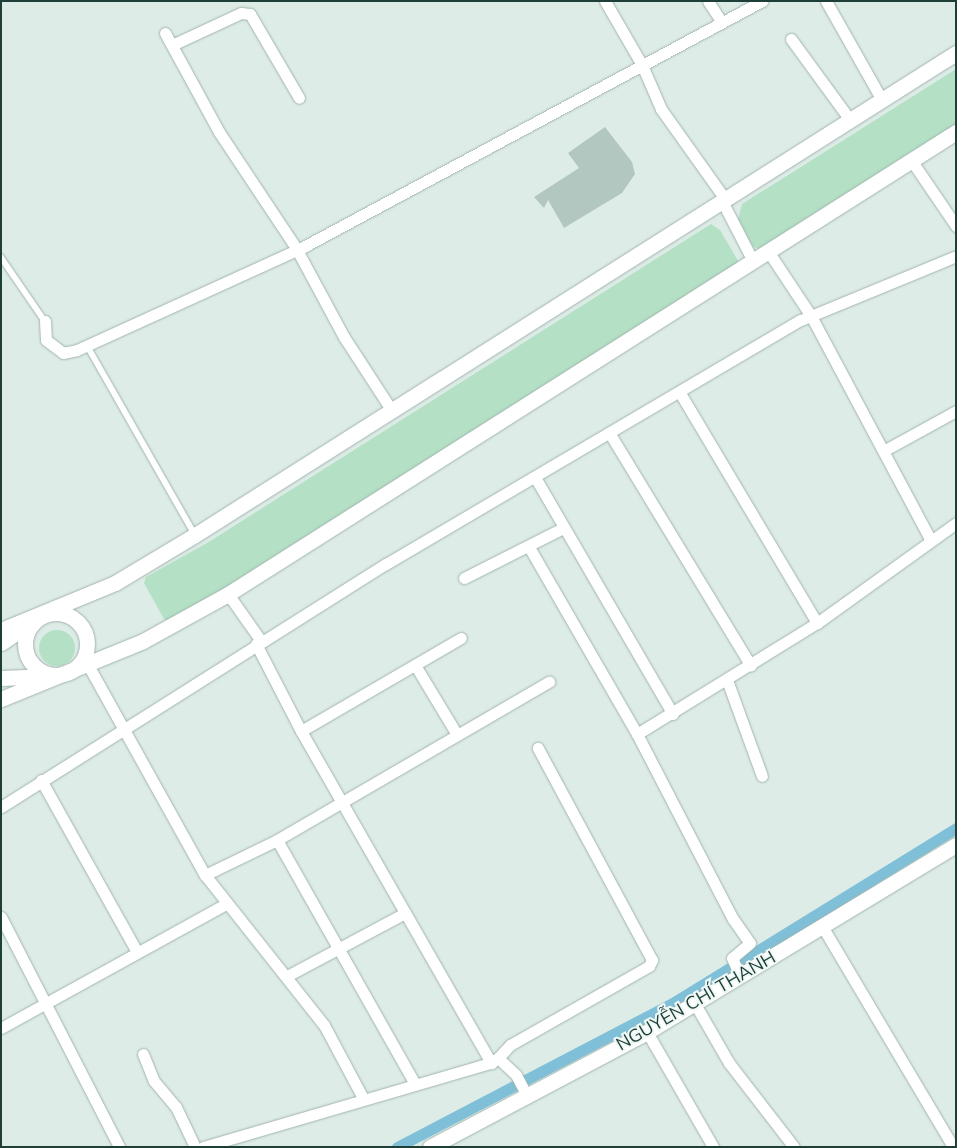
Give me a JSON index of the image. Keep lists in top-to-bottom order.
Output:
{
  "streets": {
    "street": ["NGUYỄN CHÍ THANH"]
  }
}
